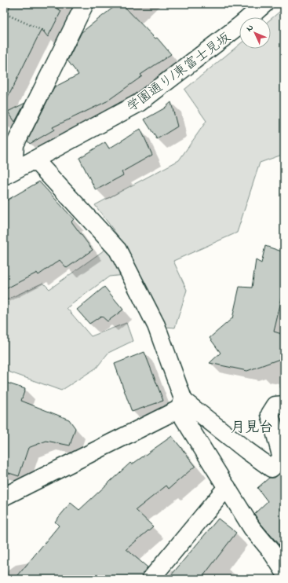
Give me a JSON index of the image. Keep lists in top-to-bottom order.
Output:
{
  "streets": {
    "street": ["学園通り/東富士見坂"]
  },
  "districts": ["月見台"],
  "north": "top left"
}
